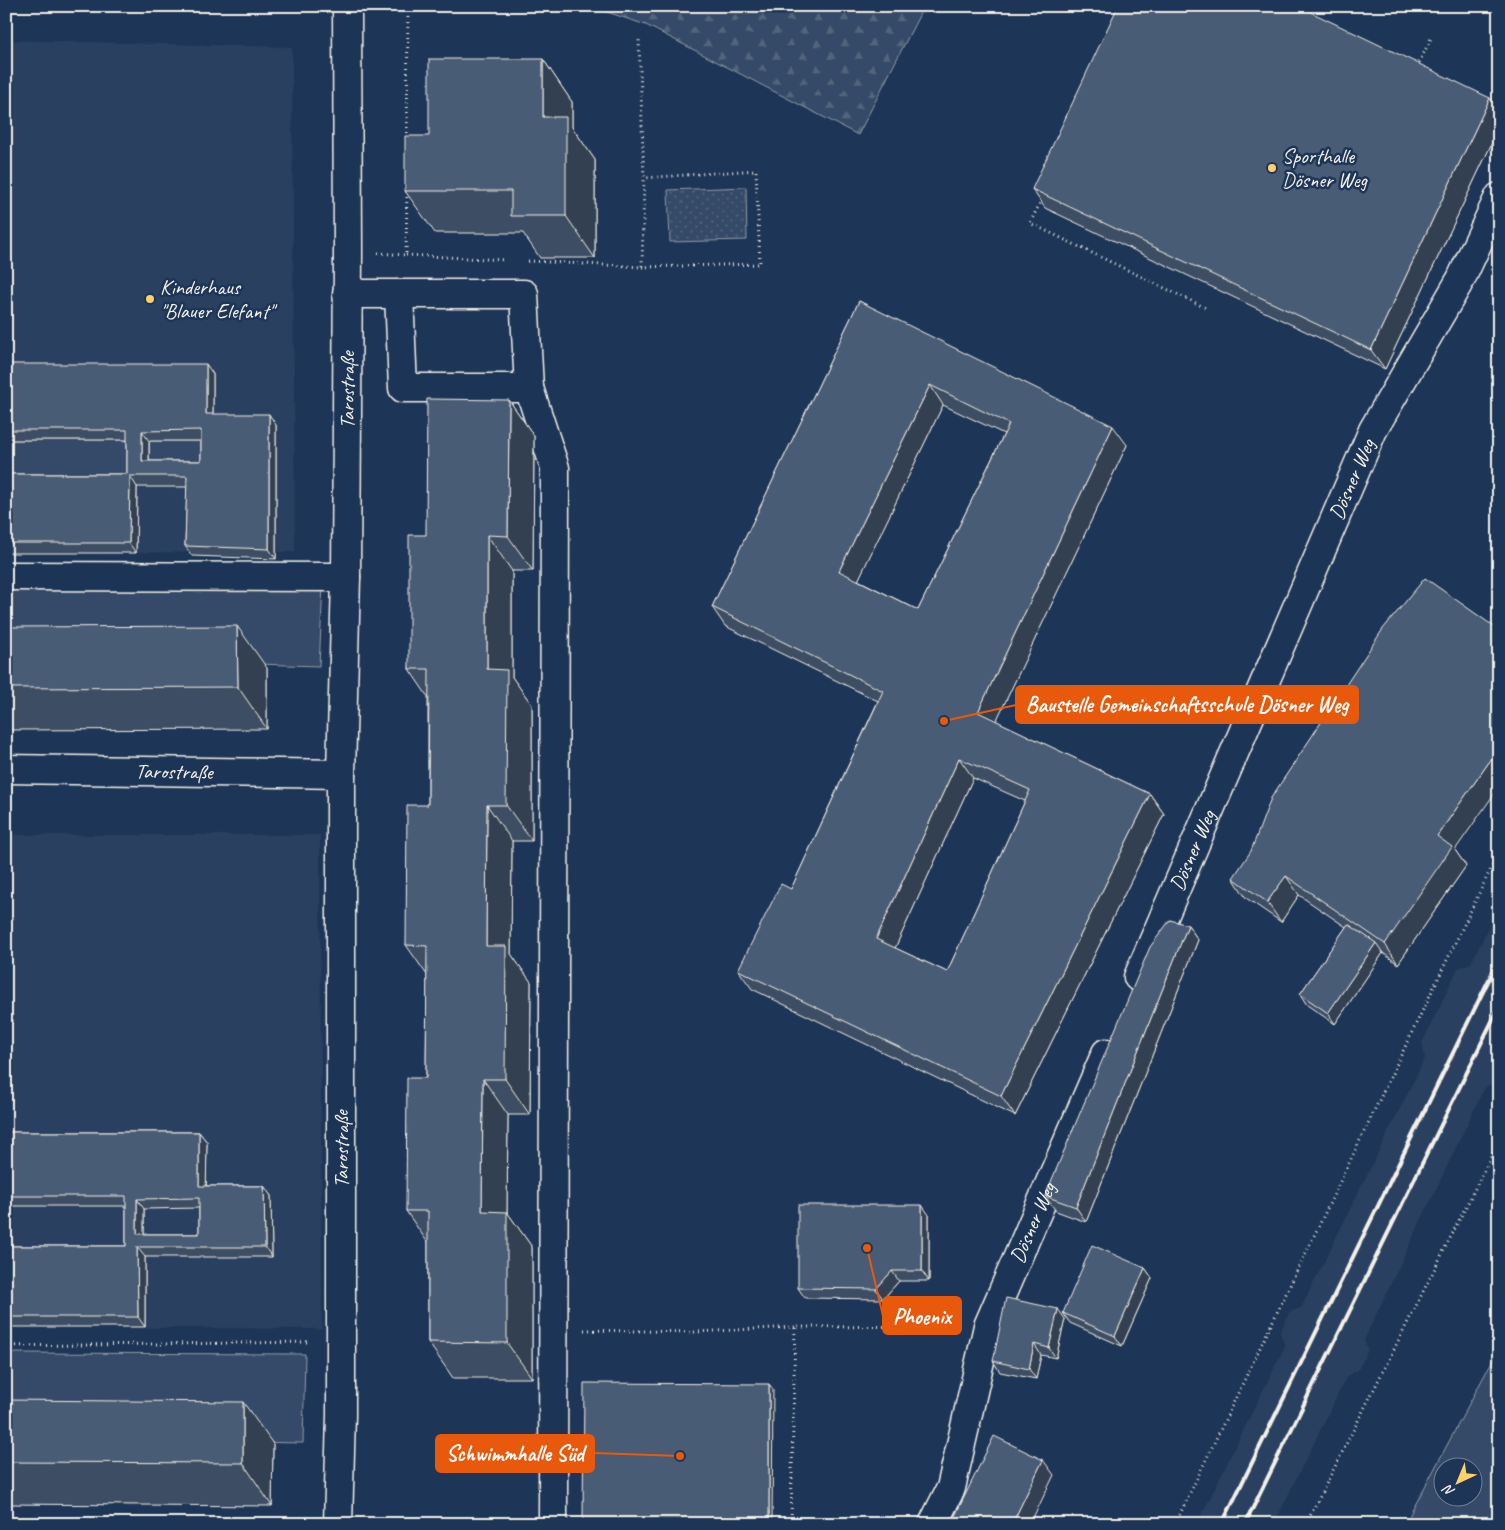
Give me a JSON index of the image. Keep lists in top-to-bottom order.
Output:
{
  "streets": {
    "street": ["Tarostraße", "Dösner Weg"]
  },
  "places": [
    "Sporthalle Dösner Weg",
    "Kinderhaus \"Blauer Elefant\"",
    "Baustelle Gemeinschaftsschule Dösner Weg",
    "Phoenix",
    "Schwimmhalle Süd"
  ],
  "north": "bottom left"
}
